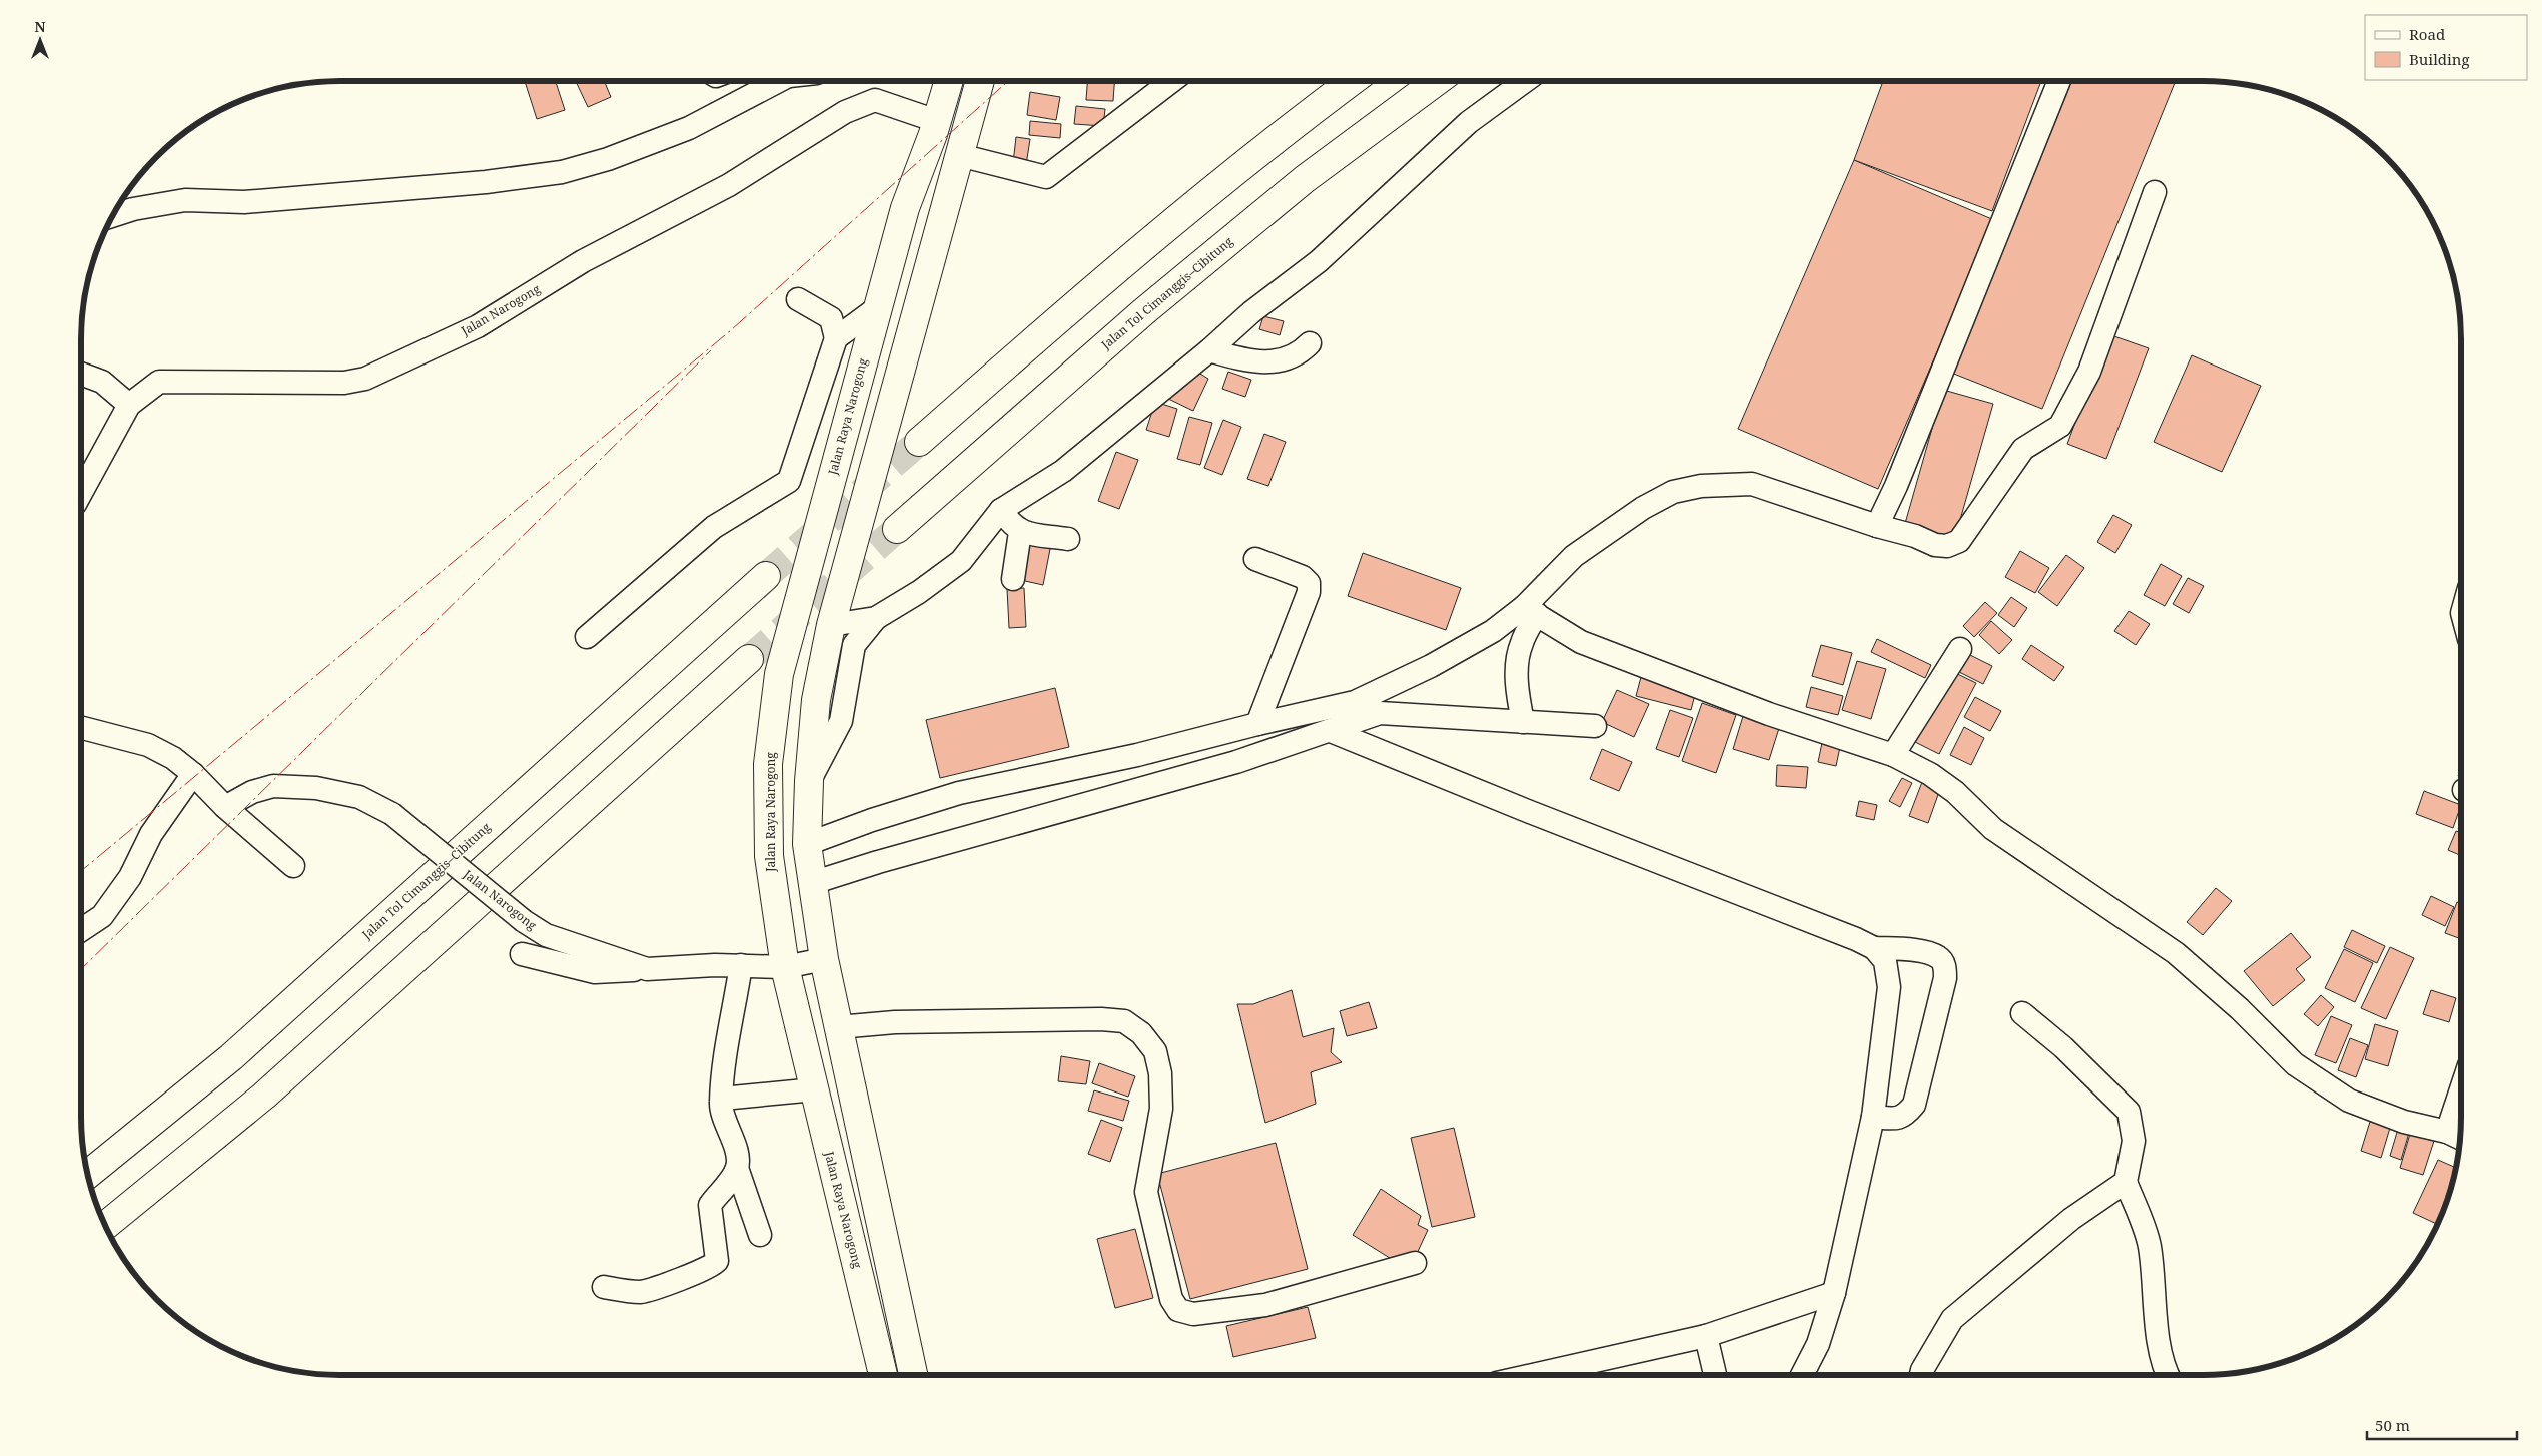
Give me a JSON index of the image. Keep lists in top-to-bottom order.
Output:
{
  "streets": {
    "main road": ["Jalan Tol Cimanggis–Cibitung", "Jalan Raya Narogong"],
    "street": ["Jalan Narogong"]
  },
  "crossings": [
    ["Jalan Narogong", "Jalan Raya Narogong"]
  ],
  "legend": ["Road", "Building"],
  "scale_bar": "50 m",
  "north": "top"
}
